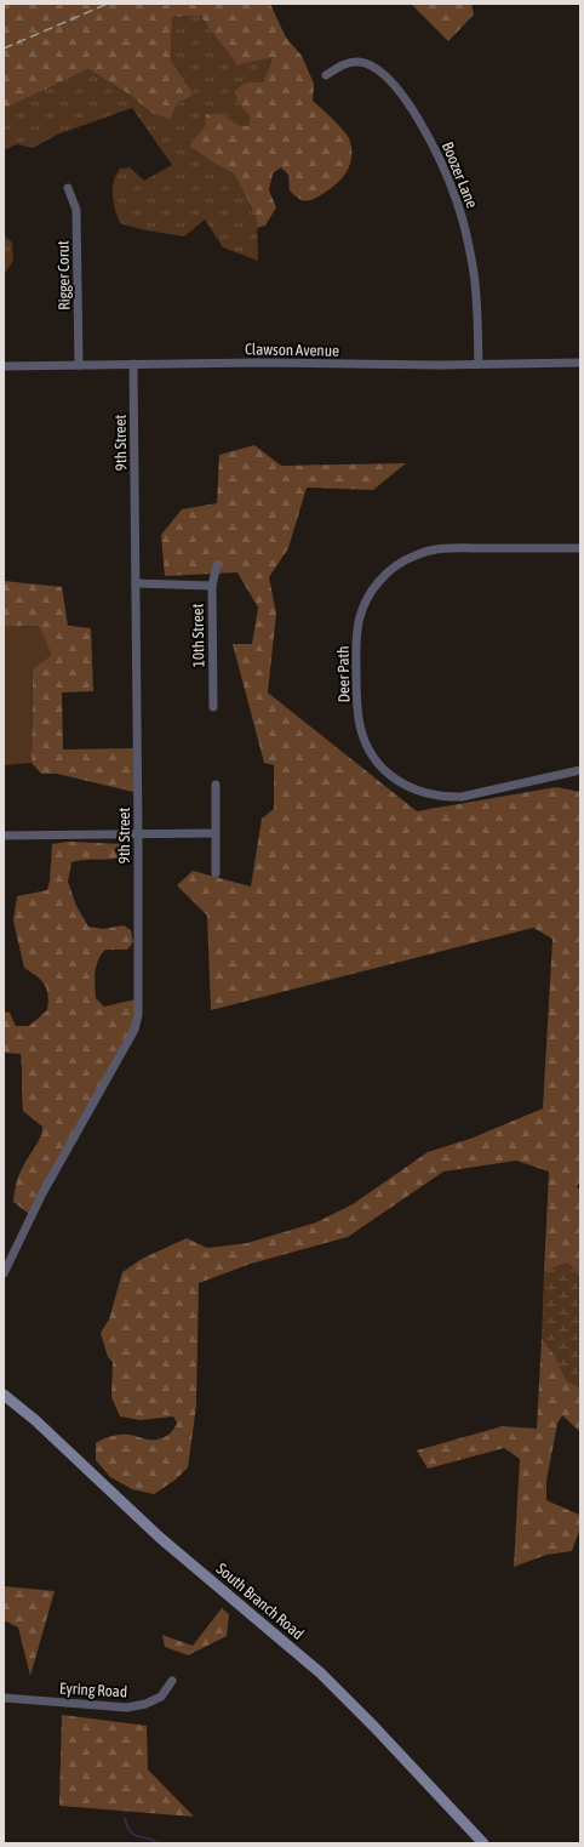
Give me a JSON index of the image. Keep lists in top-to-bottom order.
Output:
{
  "streets": {
    "street": [
      "Boozer Lane",
      "Rigger Corut",
      "Clawson Avenue",
      "9th Street",
      "10th Street",
      "Deer Path",
      "South Branch Road",
      "Eyring Road"
    ]
  },
  "crossings": [
    ["Boozer Lane", "Clawson Avenue"],
    ["Rigger Corut", "Clawson Avenue"],
    ["Clawson Avenue", "9th Street"]
  ]
}
